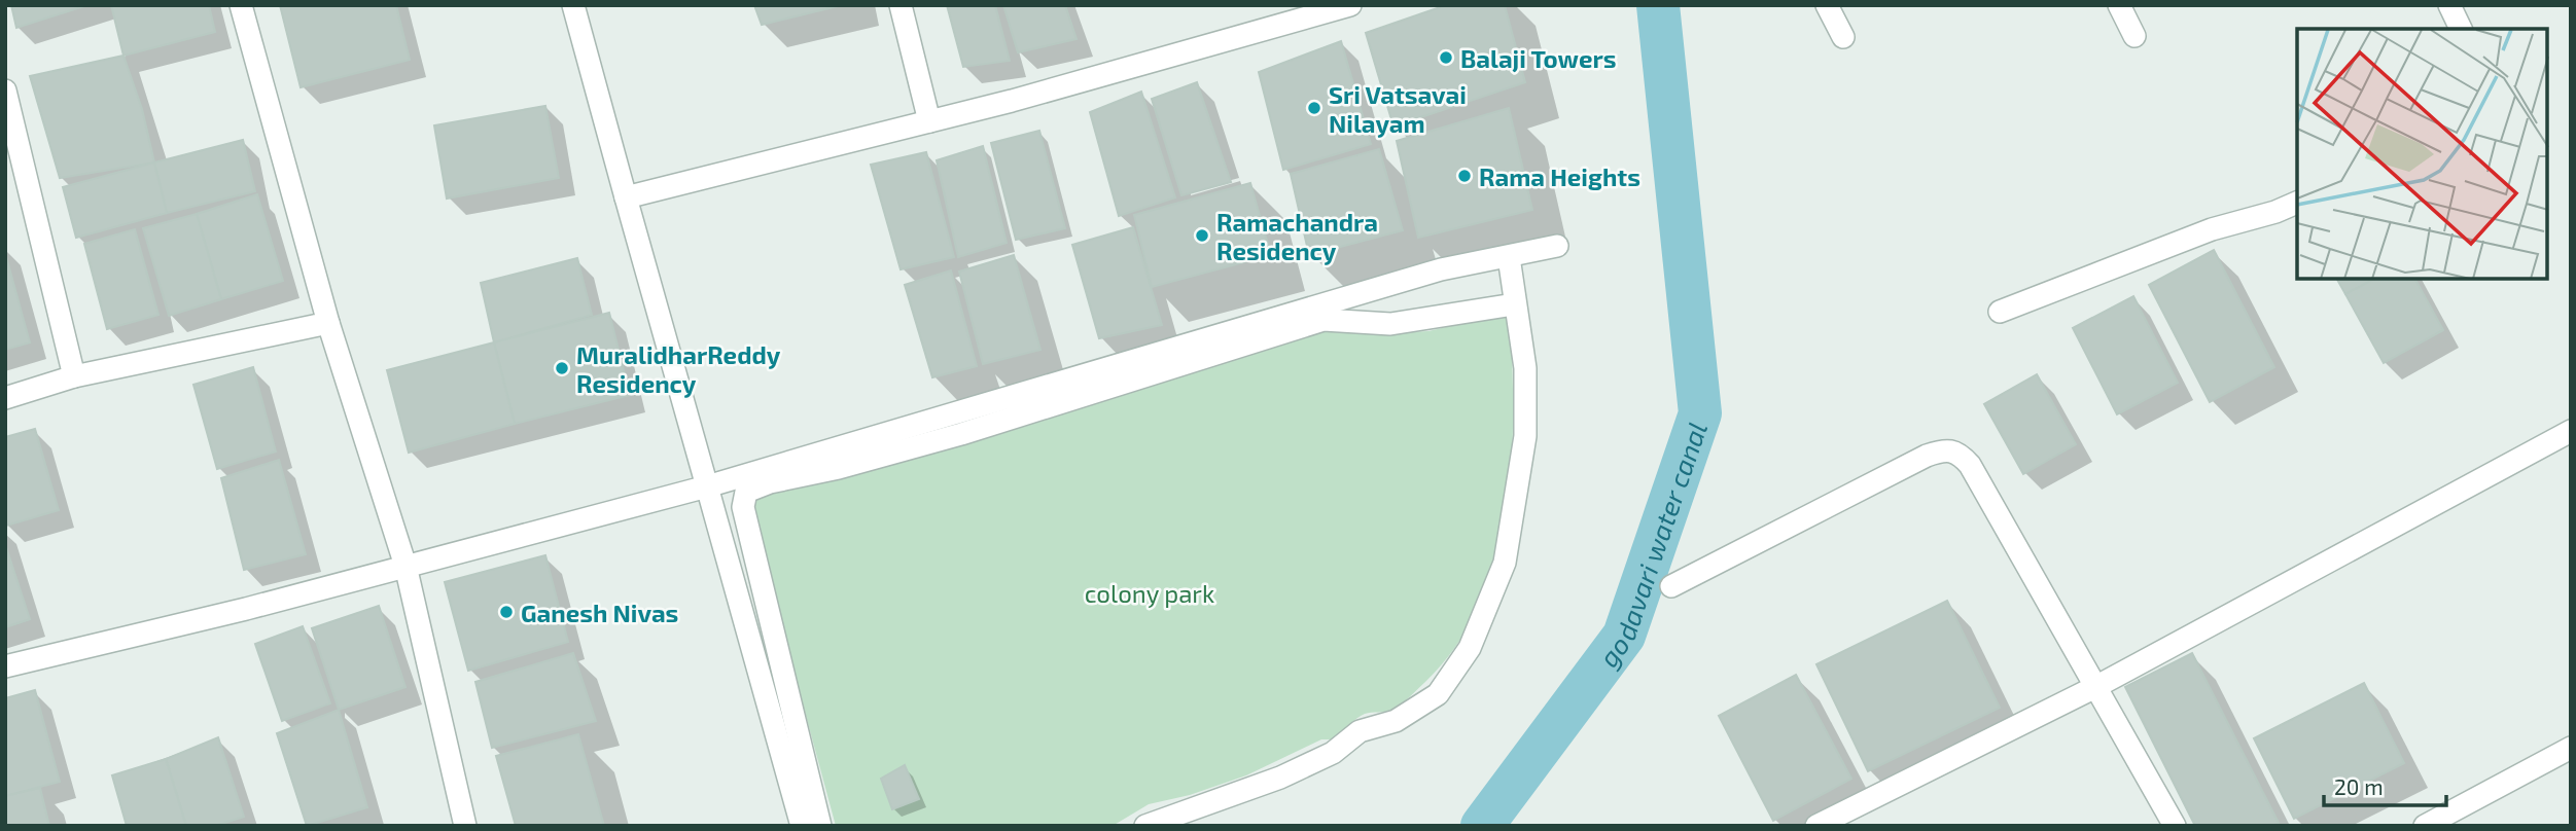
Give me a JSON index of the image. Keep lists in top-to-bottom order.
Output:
{
  "water": ["godavari water canal"],
  "parks": ["colony park"],
  "places": [
    "Balaji Towers",
    "Sri Vatsavai Nilayam",
    "Rama Heights",
    "Ramachandra Residency",
    "MuralidharReddy Residency",
    "Ganesh Nivas"
  ],
  "scale_bar": "20 m"
}
